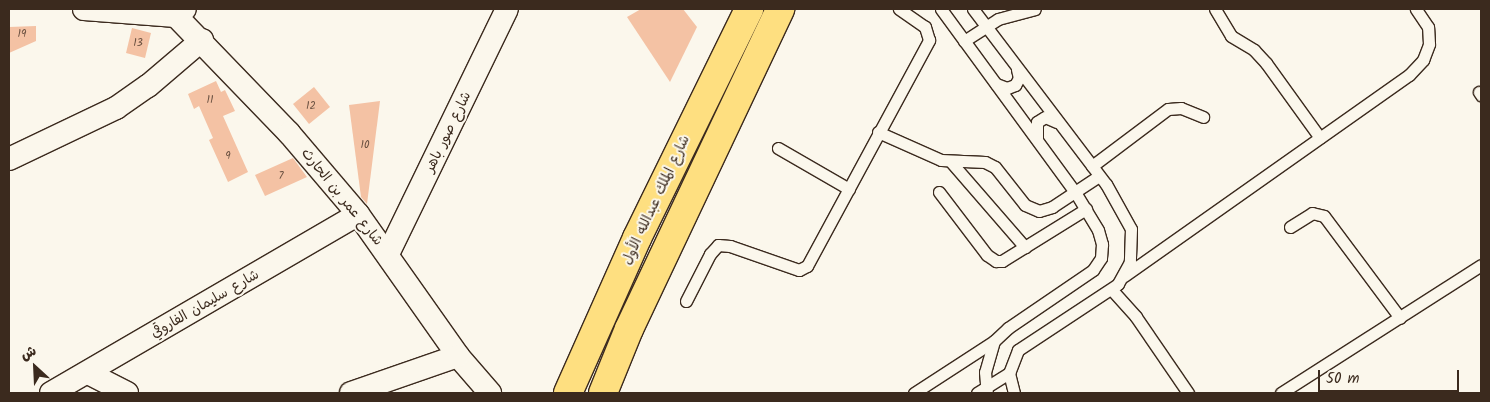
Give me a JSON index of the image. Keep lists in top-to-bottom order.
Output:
{
  "streets": {
    "main road": ["شارع الملك عبدالله الأول"],
    "street": ["شارع صور باهر", "شارع عمر بن الحارث", "شارع سليمان الفاروقي"]
  },
  "crossings": [
    ["شارع صور باهر", "شارع عمر بن الحارث"],
    ["شارع عمر بن الحارث", "شارع سليمان الفاروقي"]
  ],
  "house_numbers": [
    "19",
    "13",
    "11",
    "12",
    "10",
    "9",
    "7"
  ],
  "scale_bar": "50 m",
  "north": "top left"
}
